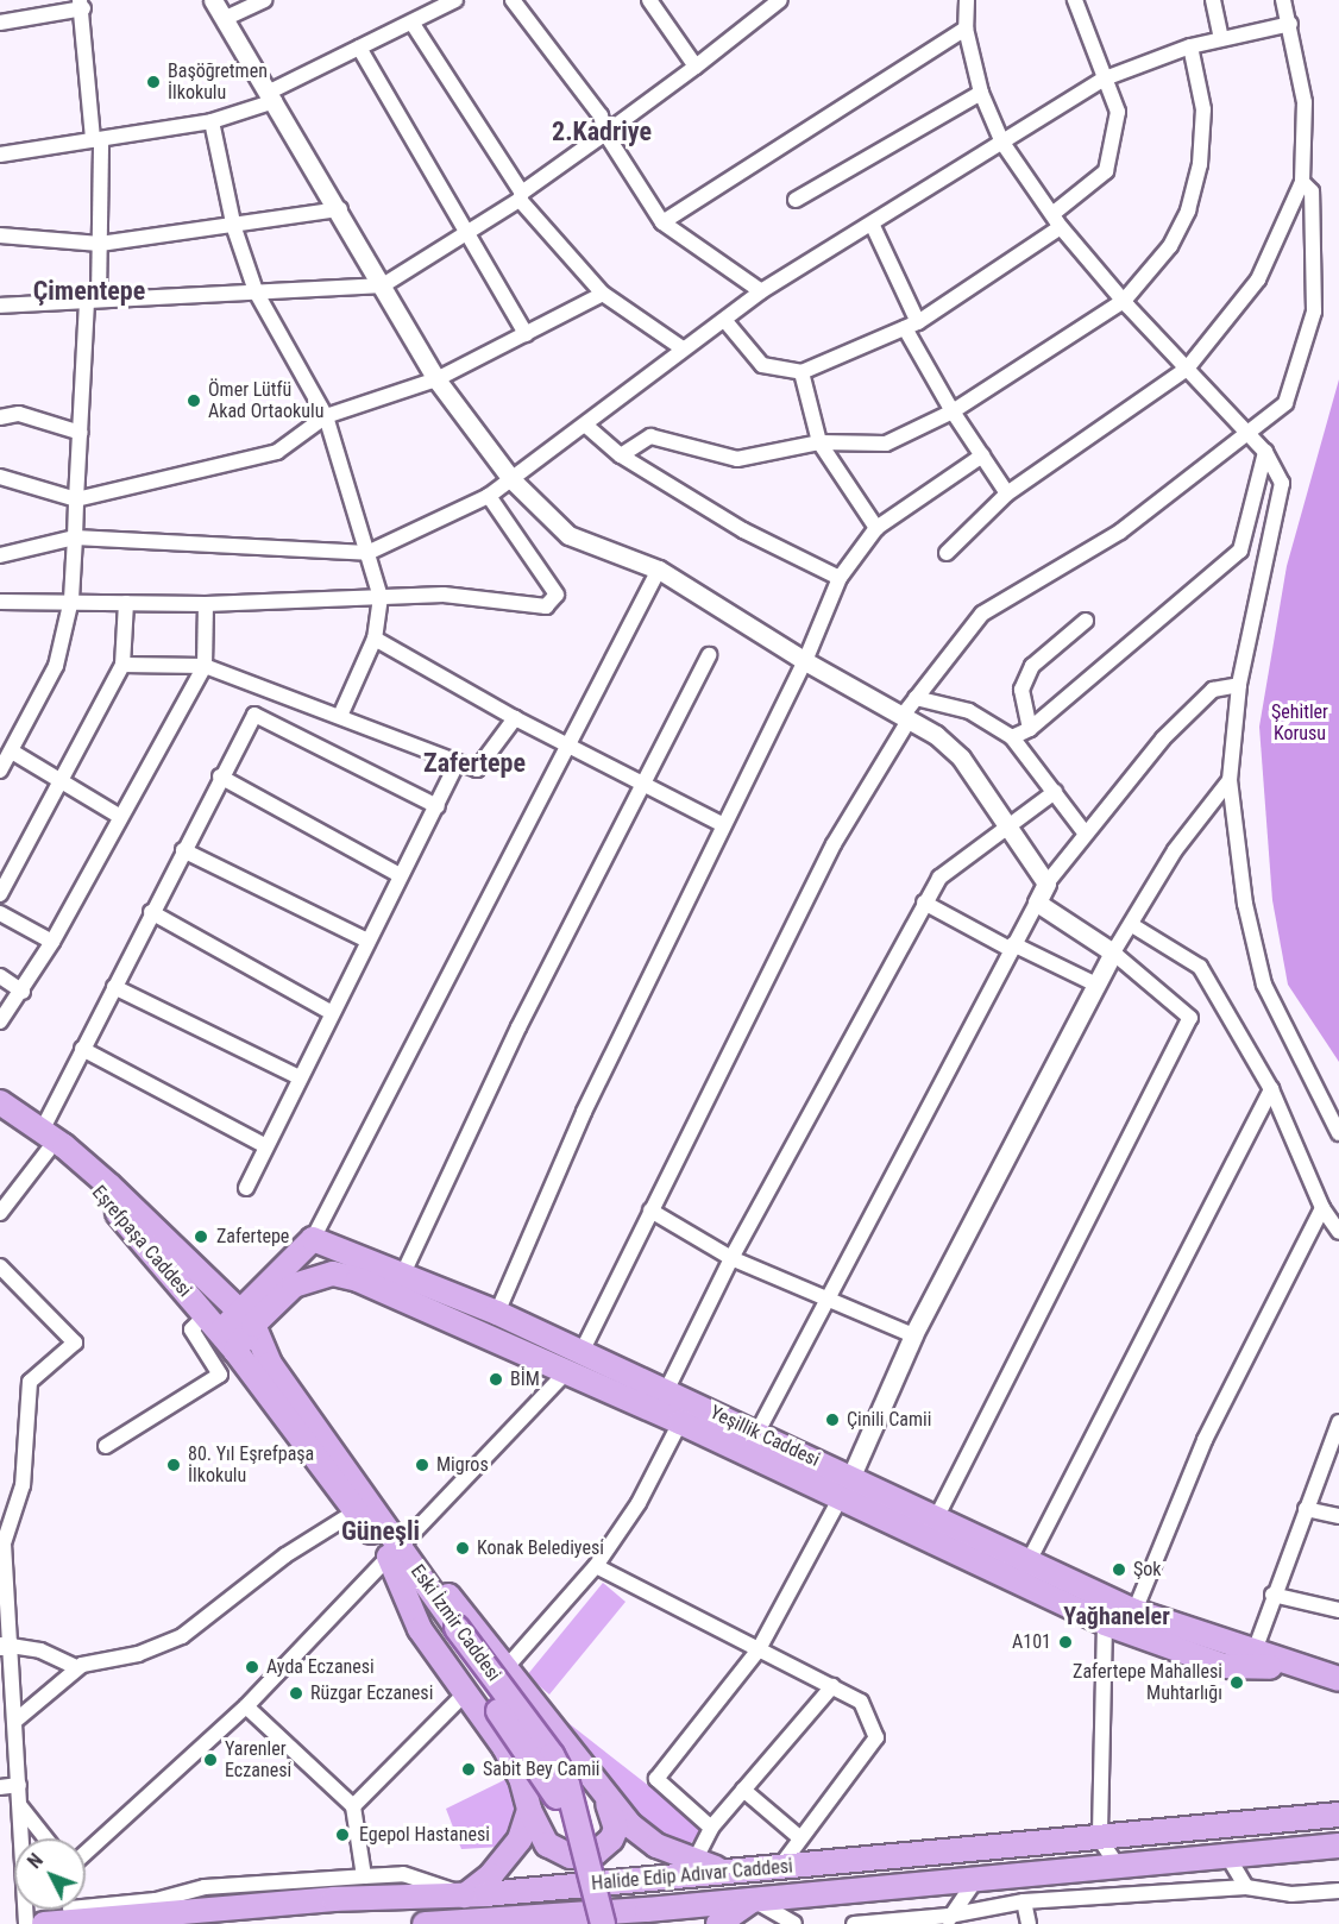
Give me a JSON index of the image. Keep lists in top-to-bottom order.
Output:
{
  "streets": {
    "main road": [
      "Eşrefpaşa Caddesi",
      "Yeşillik Caddesi",
      "Eski İzmir Caddesi",
      "Halide Edip Adıvar Caddesi"
    ]
  },
  "crossings": [
    ["Eşrefpaşa Caddesi", "Yeşillik Caddesi"],
    ["Eşrefpaşa Caddesi", "Eski İzmir Caddesi"],
    ["Yeşillik Caddesi", "Eski İzmir Caddesi"]
  ],
  "districts": [
    "2.Kadriye",
    "Çimentepe",
    "Zafertepe",
    "Güneşli",
    "Yağhaneler"
  ],
  "parks": ["Şehitler Korusu"],
  "places": [
    "Başöğretmen İlkokulu",
    "Ömer Lütfü Akad Ortaokulu",
    "Zafertepe",
    "BİM",
    "Çinili Camii",
    "80. Yıl Eşrefpaşa İlkokulu",
    "Migros",
    "Konak Belediyesi",
    "Şok",
    "A101",
    "Ayda Eczanesi",
    "Zafertepe Mahallesi Muhtarlığı",
    "Rüzgar Eczanesi",
    "Yarenler Eczanesi",
    "Sabit Bey Camii",
    "Egepol Hastanesi"
  ],
  "north": "top left"
}
